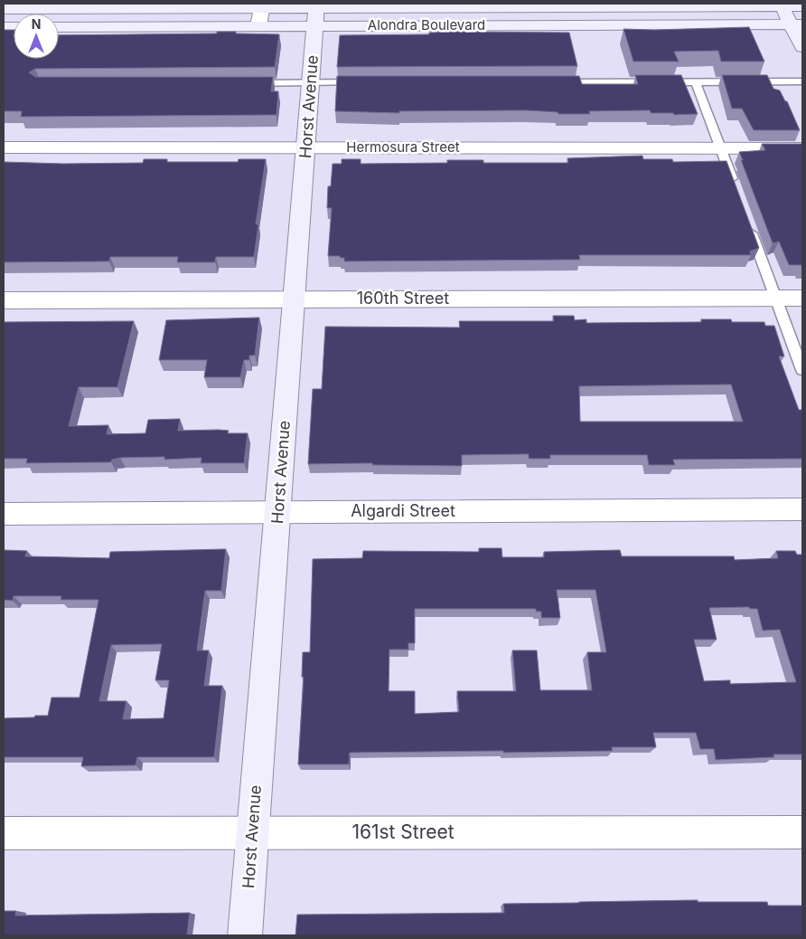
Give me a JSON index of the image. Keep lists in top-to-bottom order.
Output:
{
  "streets": {
    "main road": ["Alondra Boulevard", "Horst Avenue"],
    "street": [
      "Hermosura Street",
      "160th Street",
      "Algardi Street",
      "161st Street"
    ]
  },
  "crossings": [
    ["Alondra Boulevard", "Horst Avenue"],
    ["Horst Avenue", "Hermosura Street"],
    ["Horst Avenue", "160th Street"],
    ["Horst Avenue", "Algardi Street"],
    ["Horst Avenue", "161st Street"]
  ],
  "north": "top"
}
